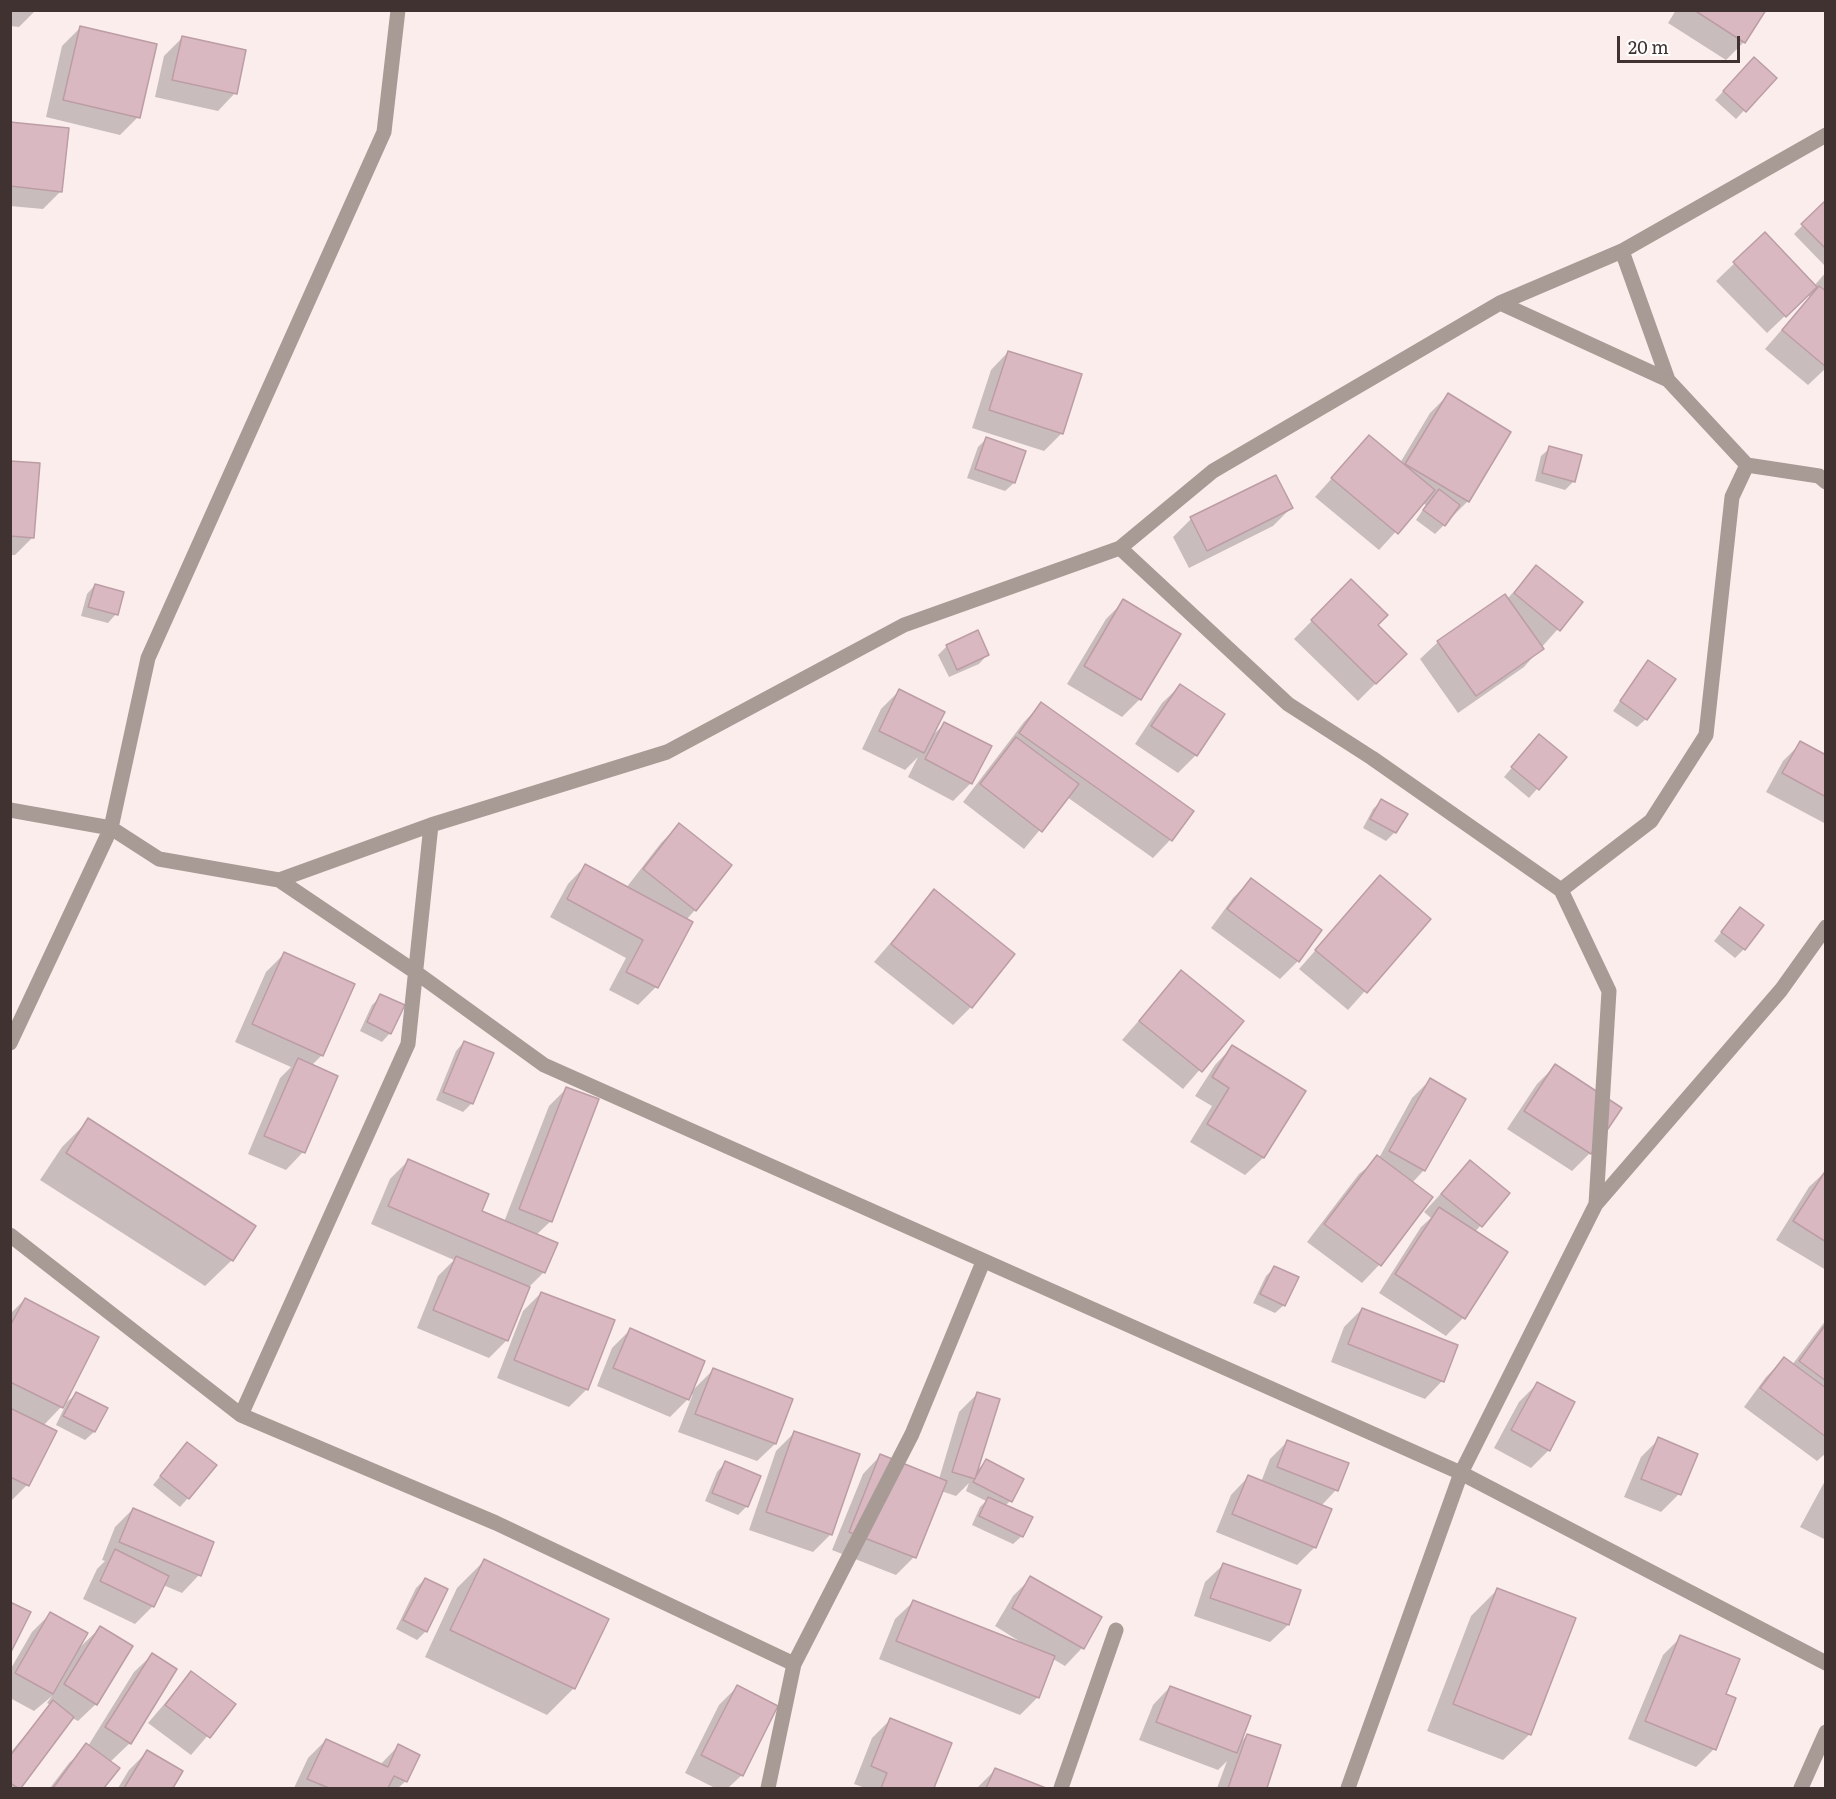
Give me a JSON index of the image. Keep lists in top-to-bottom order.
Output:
{
  "scale_bar": "20 m"
}
